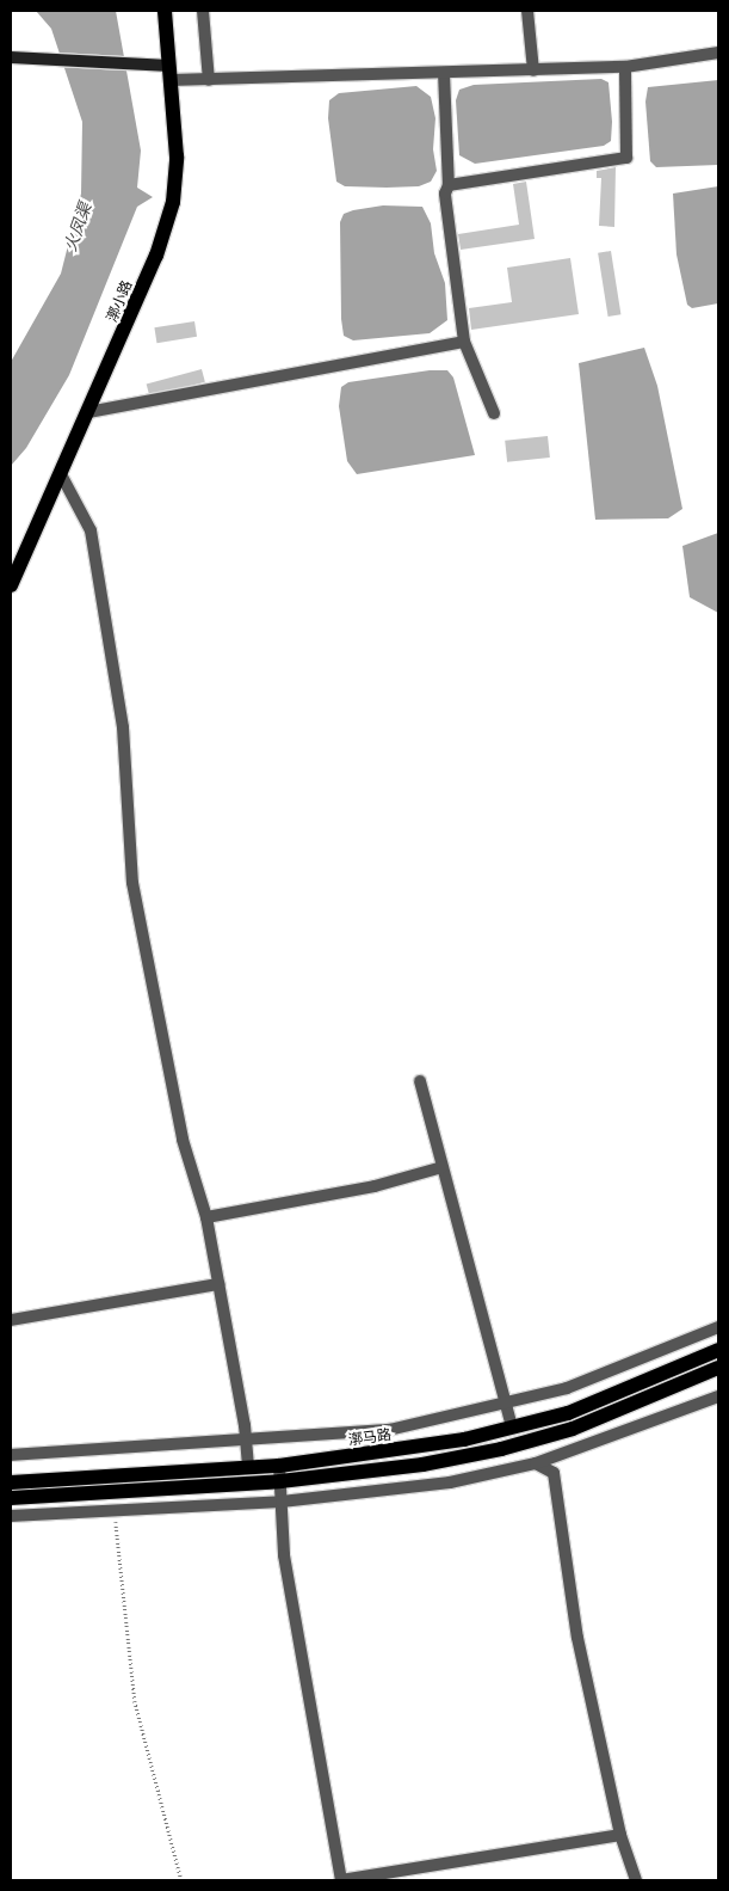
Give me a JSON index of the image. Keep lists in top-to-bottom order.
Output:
{
  "streets": {
    "main road": ["漷小路", "漷马路"]
  },
  "water": ["火凤渠"]
}
